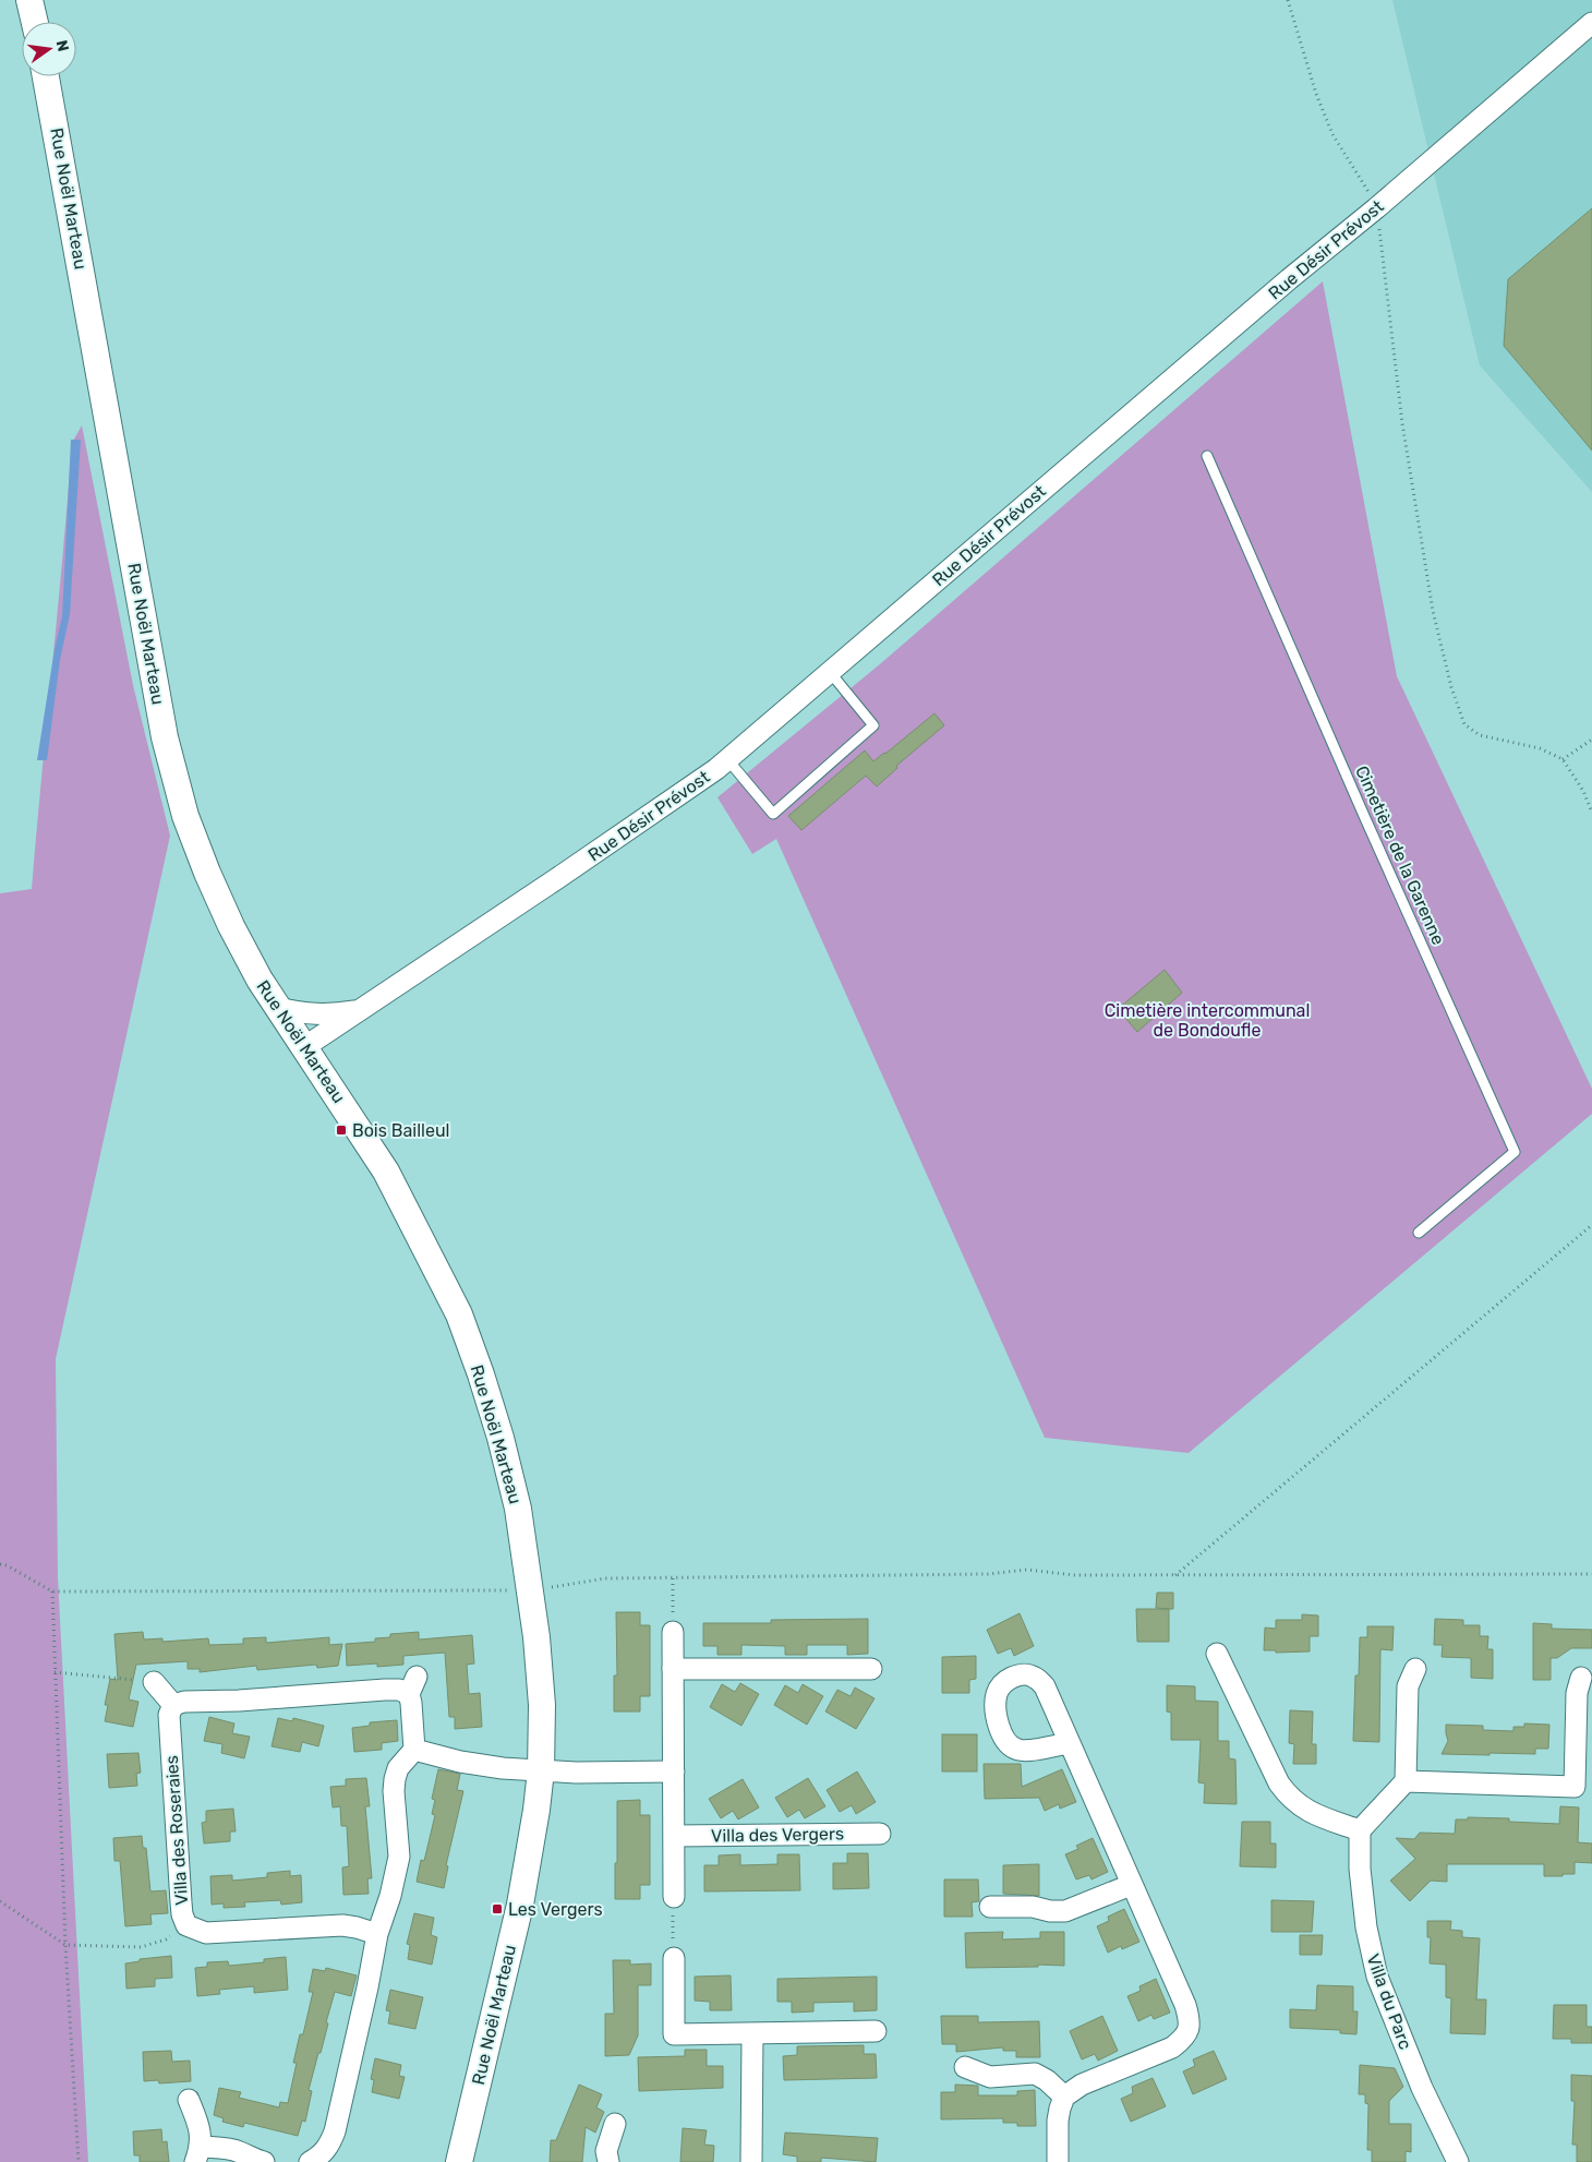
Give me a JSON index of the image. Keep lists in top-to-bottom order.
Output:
{
  "streets": {
    "street": [
      "Rue Noël Marteau",
      "Rue Désir Prévost",
      "Villa des Roseraies",
      "Villa des Vergers",
      "Villa du Parc"
    ],
    "lane": ["Cimetière de la Garenne"]
  },
  "crossings": [
    ["Rue Noël Marteau", "Rue Désir Prévost"]
  ],
  "parks": ["Cimetière intercommunal de Bondoufle"],
  "places": {
    "transit": ["Bois Bailleul", "Les Vergers"]
  },
  "north": "right"
}
